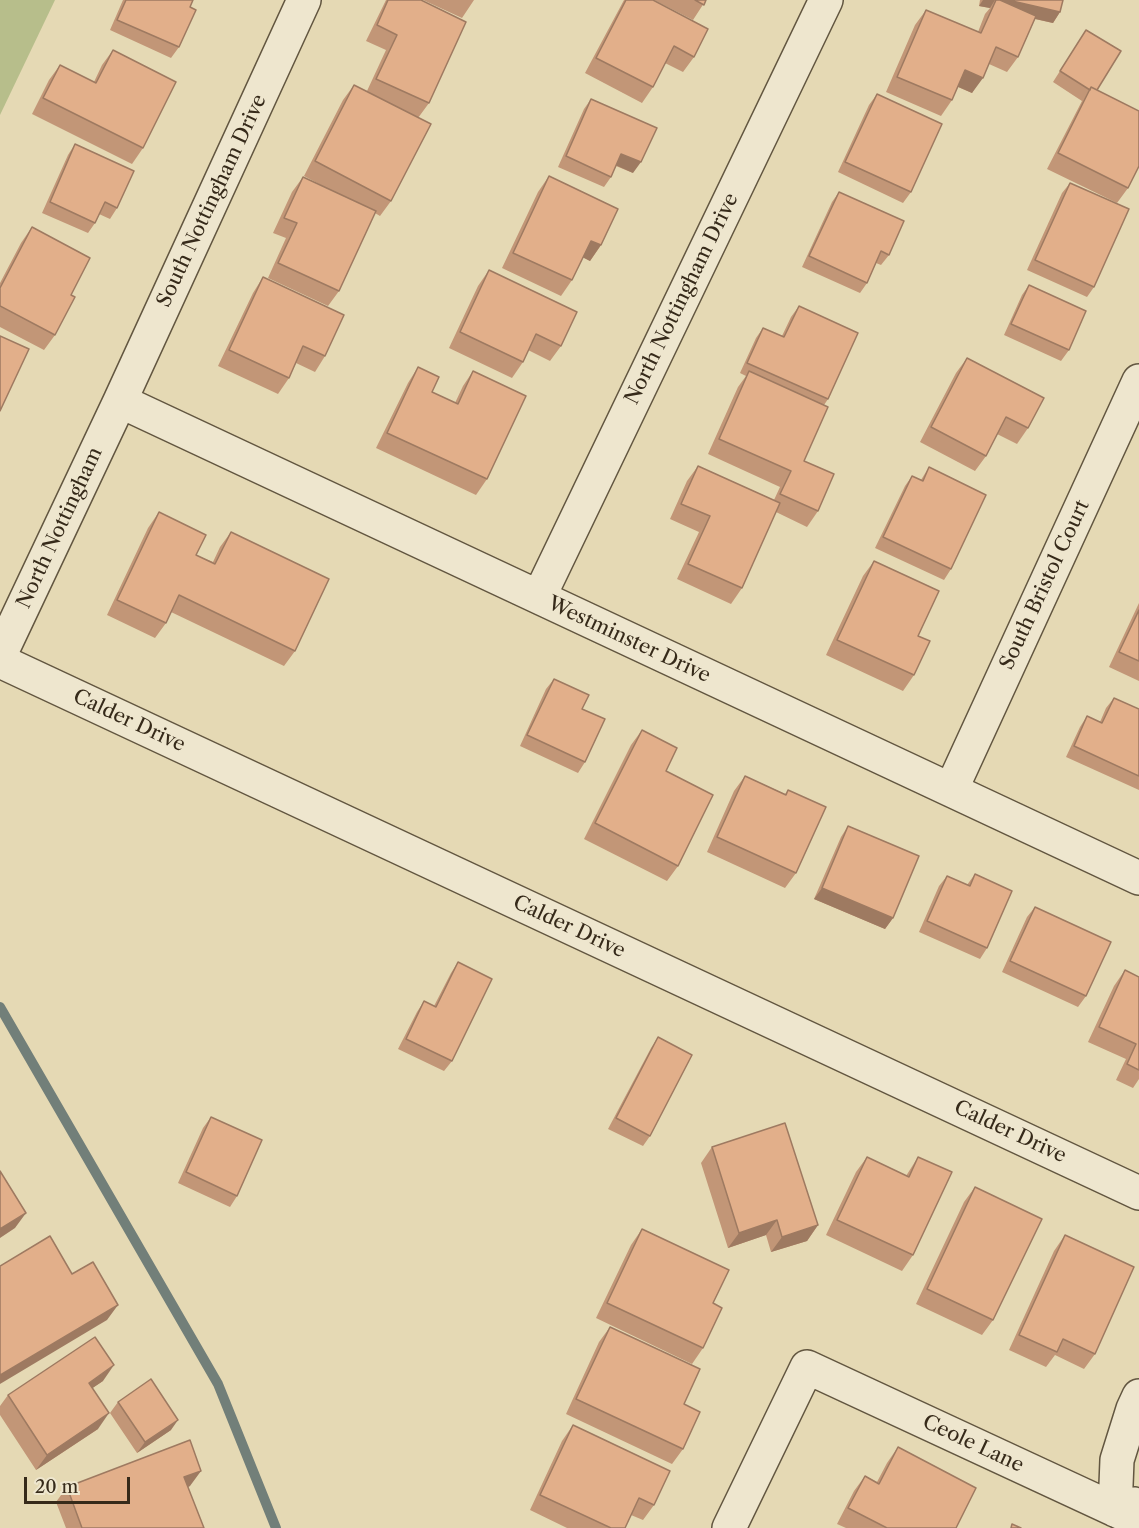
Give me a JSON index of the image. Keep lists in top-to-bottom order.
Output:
{
  "streets": {
    "street": [
      "South Nottingham Drive",
      "North Nottingham Drive",
      "North Nottingham",
      "South Bristol Court",
      "Westminster Drive",
      "Calder Drive",
      "Ceole Lane"
    ]
  },
  "crossings": [
    ["South Nottingham Drive", "North Nottingham"],
    ["South Nottingham Drive", "Westminster Drive"],
    ["North Nottingham Drive", "Westminster Drive"],
    ["North Nottingham", "Westminster Drive"],
    ["South Bristol Court", "Westminster Drive"]
  ],
  "scale_bar": "20 m"
}
